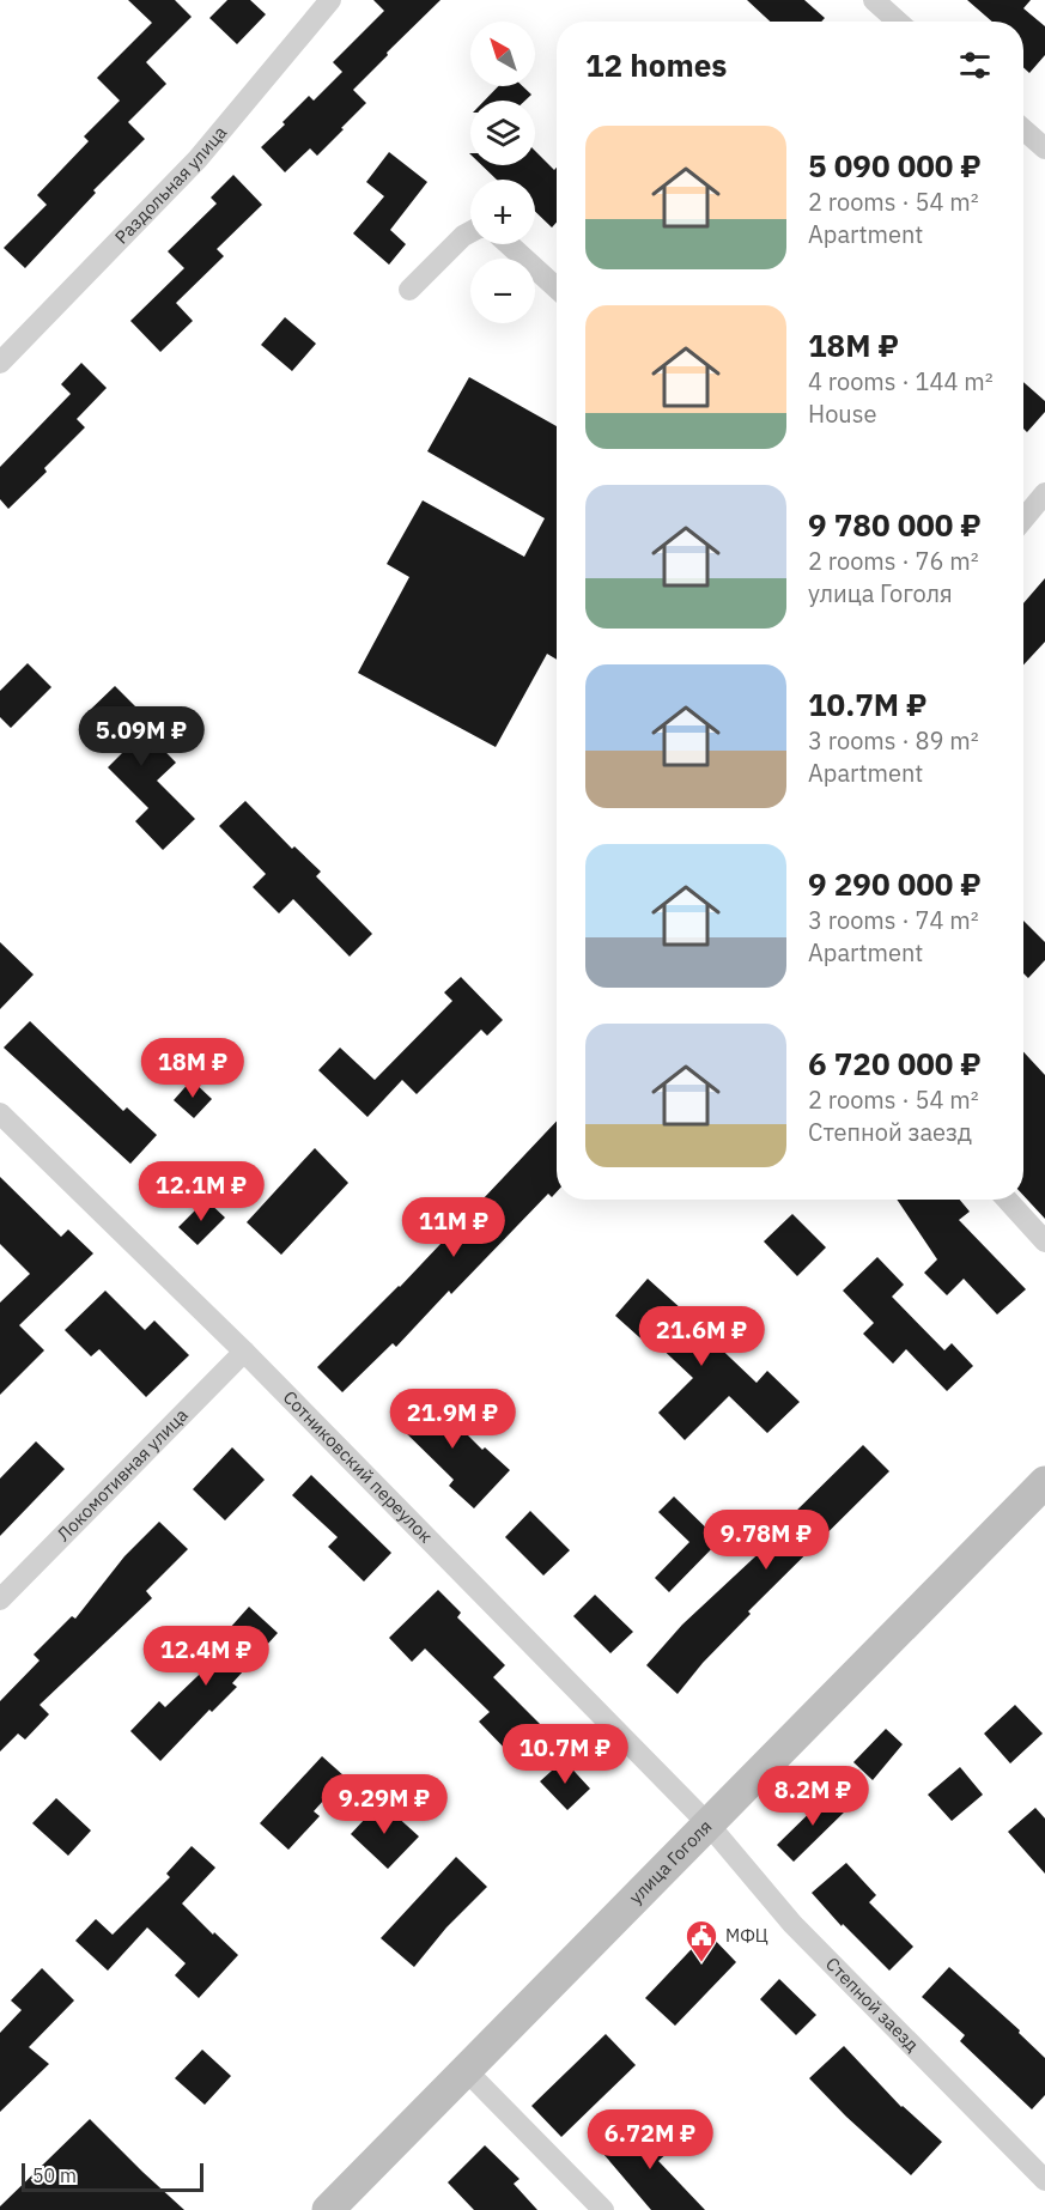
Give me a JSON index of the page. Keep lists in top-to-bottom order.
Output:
{
  "streets": {
    "main road": ["улица Гоголя"],
    "street": [
      "Раздольная улица",
      "Сотниковский переулок",
      "Локомотивная улица",
      "Степной заезд"
    ]
  },
  "crossings": [
    ["Сотниковский переулок", "Локомотивная улица"],
    ["Сотниковский переулок", "улица Гоголя"],
    ["Сотниковский переулок", "Степной заезд"],
    ["улица Гоголя", "Степной заезд"]
  ],
  "places": {
    "public building": ["МФЦ"]
  },
  "scale_bar": "50 m",
  "north": "top left",
  "page": {
    "map_buttons": ["+", "−"],
    "heading": "12 homes",
    "list": [
      {
        "name": "5 090 000 ₽",
        "note": "2 rooms · 54 m² · Apartment"
      },
      {
        "name": "18M ₽",
        "note": "4 rooms · 144 m² · House"
      },
      {
        "name": "9 780 000 ₽",
        "note": "2 rooms · 76 m² · улица Гоголя"
      },
      {
        "name": "10.7M ₽",
        "note": "3 rooms · 89 m² · Apartment"
      },
      {
        "name": "9 290 000 ₽",
        "note": "3 rooms · 74 m² · Apartment"
      },
      {
        "name": "6 720 000 ₽",
        "note": "2 rooms · 54 m² · Степной заезд"
      }
    ],
    "price": [
      "5.09M ₽",
      "18M ₽",
      "12.1M ₽",
      "11M ₽",
      "21.6M ₽",
      "21.9M ₽",
      "9.78M ₽",
      "12.4M ₽",
      "10.7M ₽",
      "8.2M ₽",
      "9.29M ₽",
      "6.72M ₽"
    ],
    "scale": "50 m"
  }
}
